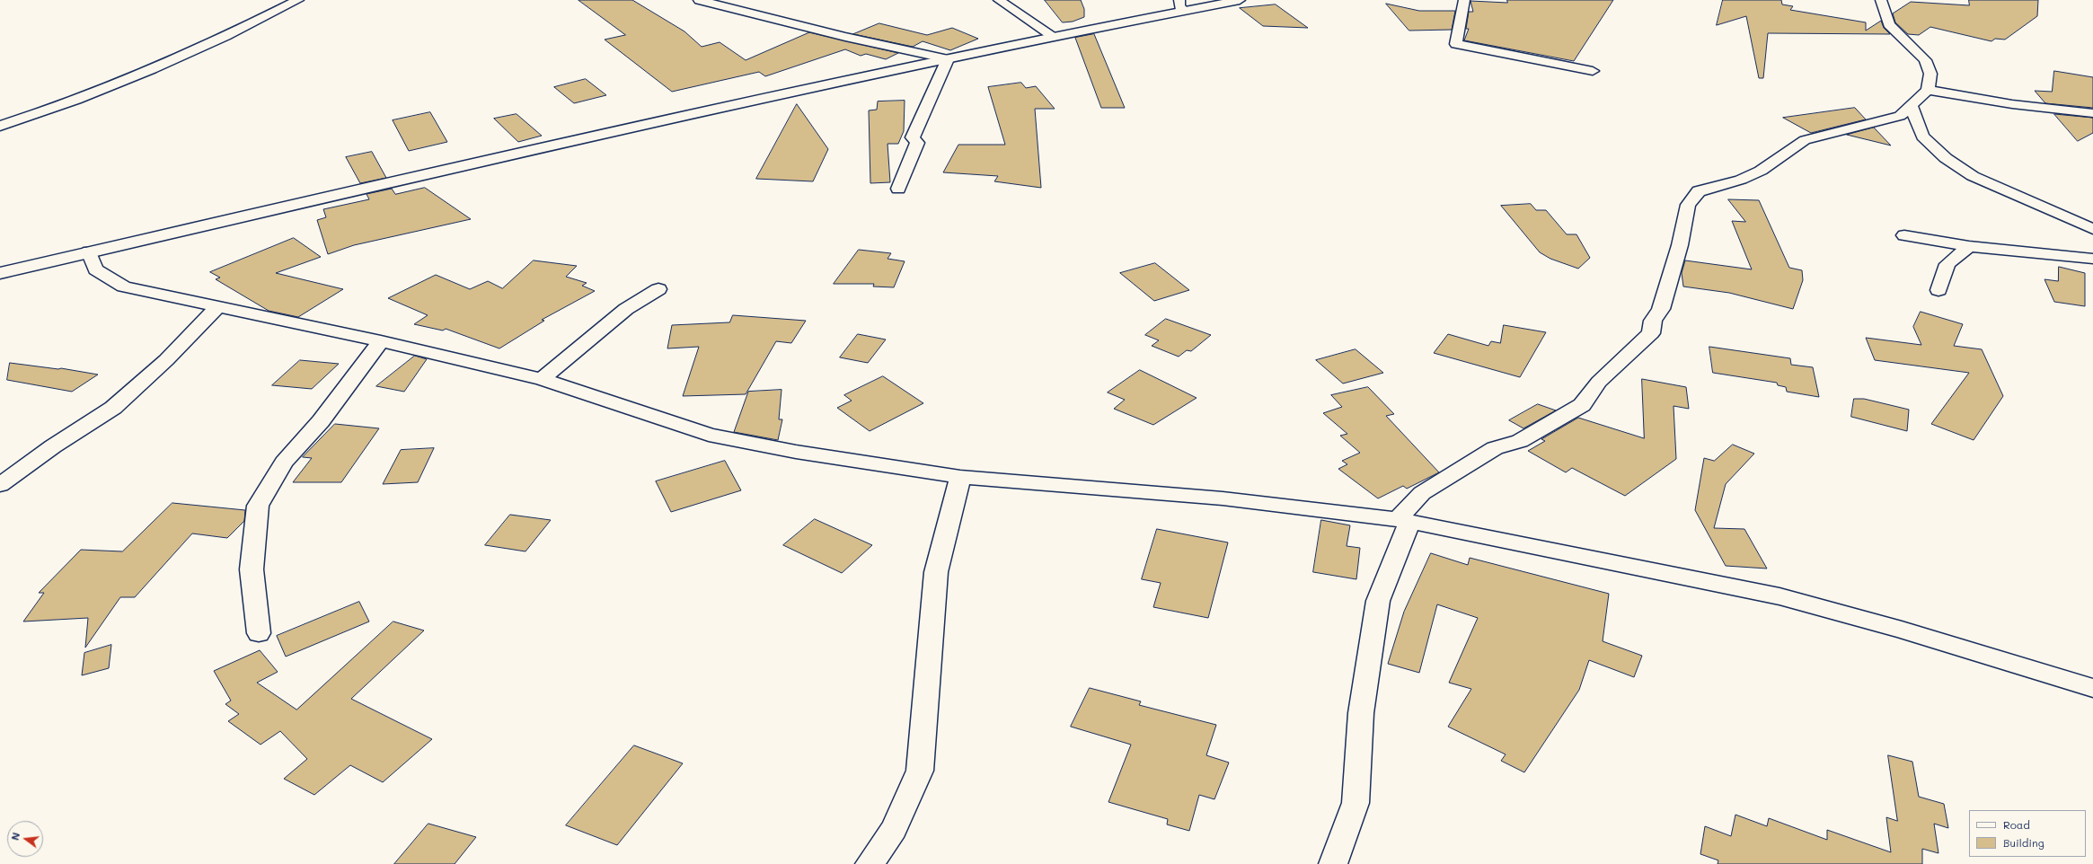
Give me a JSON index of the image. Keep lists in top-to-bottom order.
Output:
{
  "legend": ["Road", "Building"],
  "north": "left"
}
